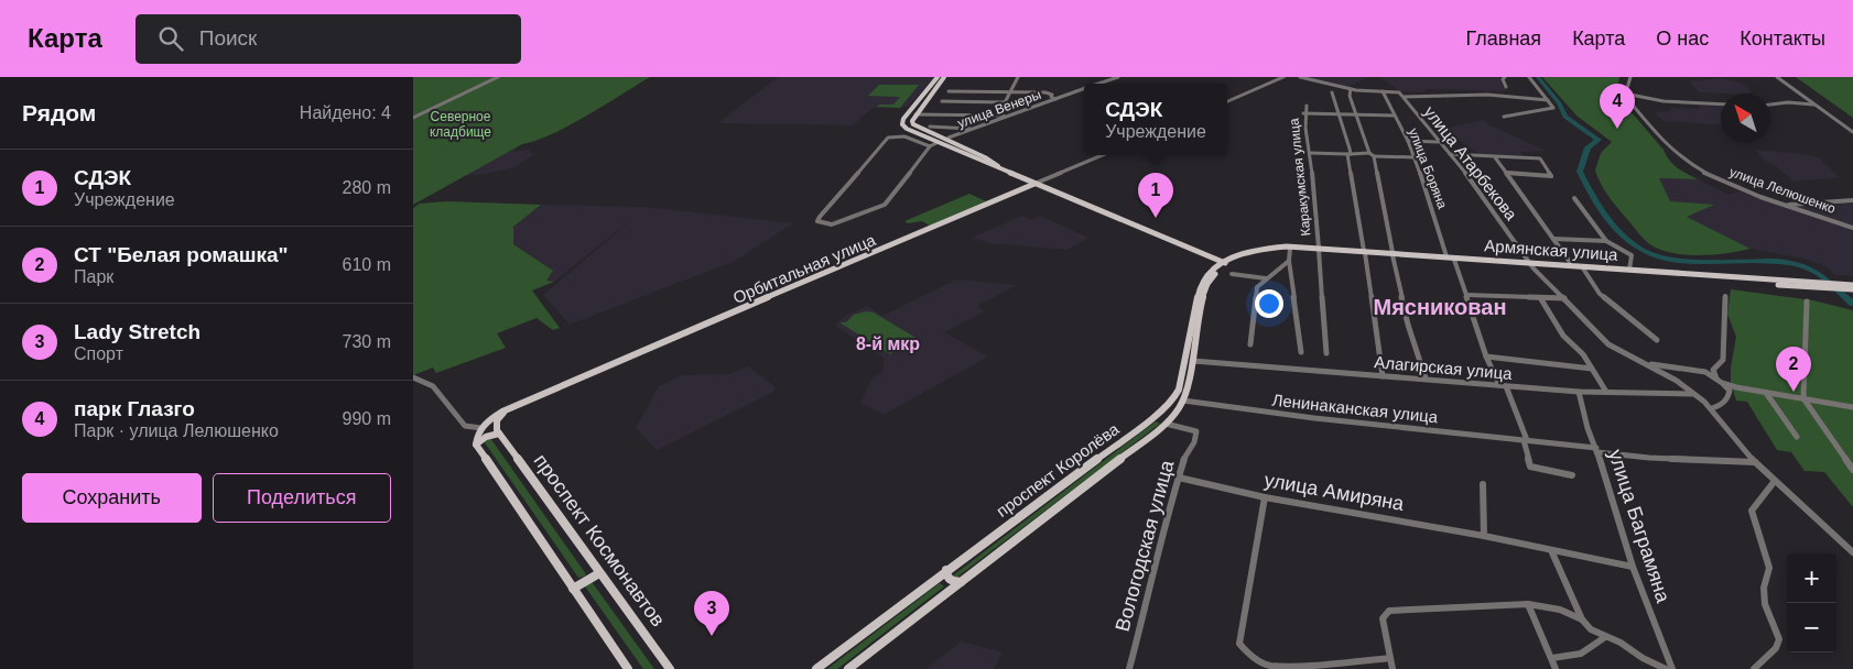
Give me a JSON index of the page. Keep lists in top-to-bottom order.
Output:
{
  "streets": {
    "main road": [
      "Армянская улица",
      "Орбитальная улица",
      "проспект Королёва",
      "проспект Космонавтов"
    ],
    "street": [
      "улица Венеры",
      "улица Атарбекова",
      "улица Боряна",
      "Каракумская улица",
      "улица Лелюшенко",
      "Алагирская улица",
      "Ленинаканская улица",
      "улица Амиряна",
      "улица Баграмяна",
      "Вологодская улица"
    ]
  },
  "crossings": [
    ["улица Атарбекова", "улица Боряна"],
    ["улица Атарбекова", "Армянская улица"],
    ["улица Атарбекова", "Алагирская улица"],
    ["улица Атарбекова", "Ленинаканская улица"],
    ["улица Боряна", "Армянская улица"],
    ["Каракумская улица", "Армянская улица"],
    ["Армянская улица", "проспект Королёва"],
    ["Алагирская улица", "проспект Королёва"],
    ["Алагирская улица", "улица Баграмяна"],
    ["Ленинаканская улица", "проспект Королёва"],
    ["Ленинаканская улица", "улица Баграмяна"],
    ["проспект Королёва", "Вологодская улица"],
    ["улица Амиряна", "улица Баграмяна"],
    ["улица Амиряна", "Вологодская улица"]
  ],
  "districts": ["Мясникован", "8-й мкр"],
  "parks": ["Северное кладбище"],
  "north": "top left",
  "page": {
    "header": "Карта",
    "search": "Поиск",
    "nav": [
      "Главная",
      "Карта",
      "О нас",
      "Контакты"
    ],
    "heading": ["Рядом", "Найдено: 4"],
    "popup": ["СДЭК", "Учреждение"],
    "pins": [
      "4",
      "1",
      "2",
      "3"
    ],
    "list": [
      {
        "mark": "1",
        "name": "СДЭК",
        "note": "Учреждение",
        "value": "280 m"
      },
      {
        "mark": "2",
        "name": "СТ \"Белая ромашка\"",
        "note": "Парк",
        "value": "610 m"
      },
      {
        "mark": "3",
        "name": "Lady Stretch",
        "note": "Спорт",
        "value": "730 m"
      },
      {
        "mark": "4",
        "name": "парк Глазго",
        "note": "Парк · улица Лелюшенко",
        "value": "990 m"
      }
    ],
    "buttons": ["Сохранить", "Поделиться"],
    "map_buttons": ["+", "−"]
  }
}
